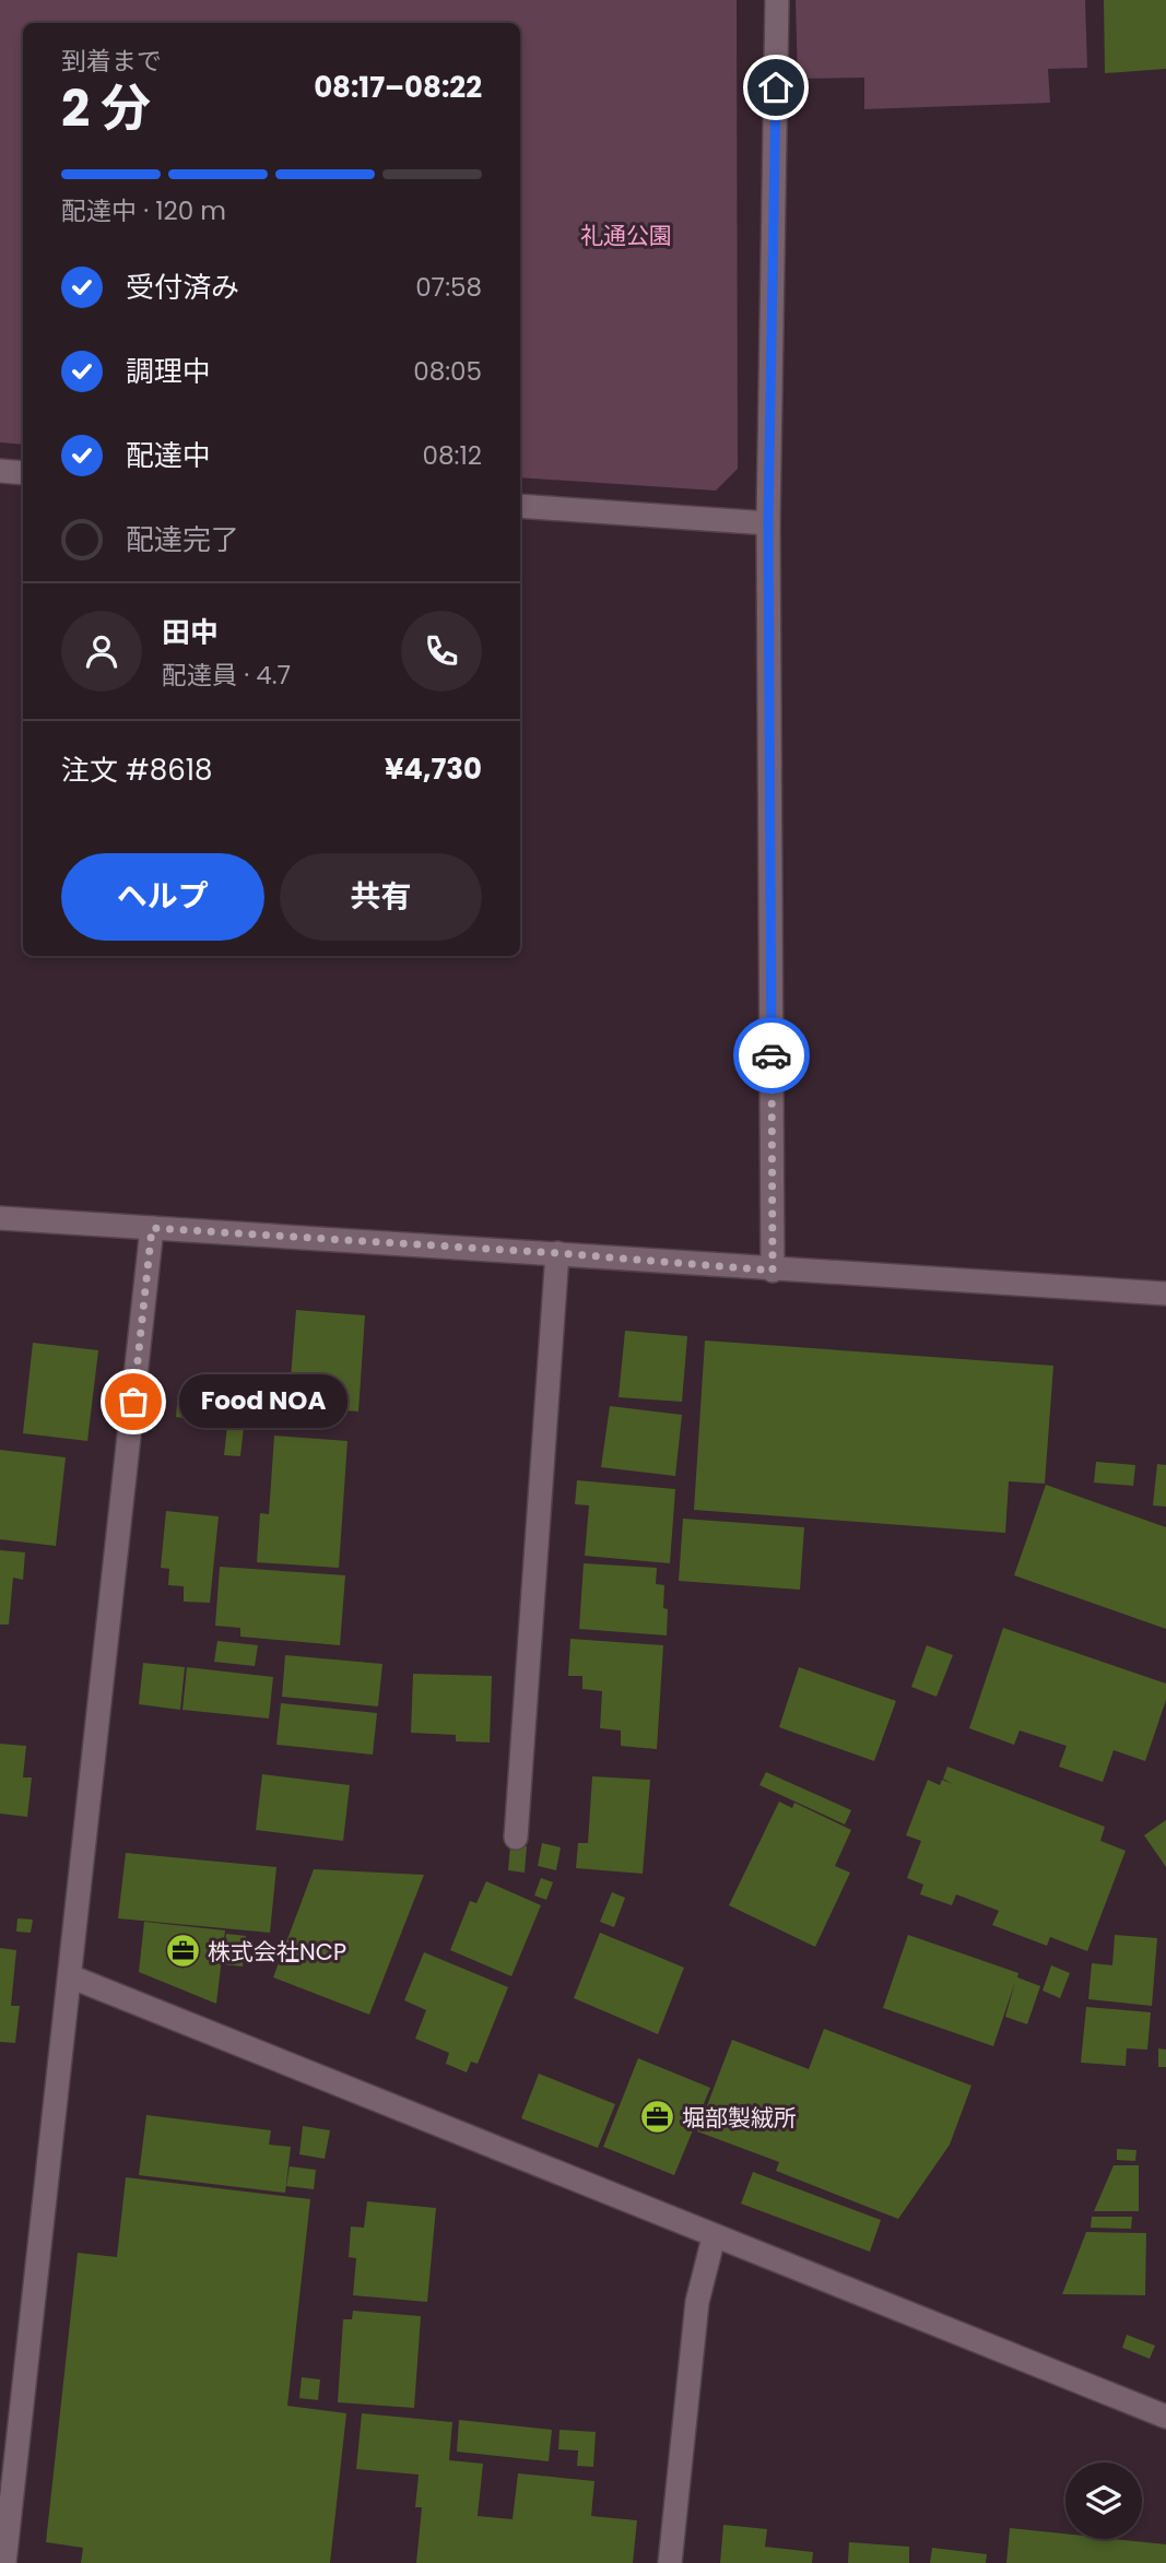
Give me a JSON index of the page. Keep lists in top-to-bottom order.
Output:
{
  "parks": ["礼通公園"],
  "places": {
    "other": ["Food NOA"],
    "office": ["株式会社NCP", "堀部製絨所"]
  },
  "page": {
    "heading": ["2 分", "到着まで", "08:17–08:22"],
    "panel": [
      "田中",
      "配達員 · 4.7",
      "注文 #8618",
      "¥4,730"
    ],
    "bar": "配達中 · 120 m",
    "list": [
      ["受付済み", "07:58"],
      ["調理中", "08:05"],
      ["配達中", "08:12"],
      "配達完了"
    ],
    "buttons": ["ヘルプ", "共有"],
    "bubble": "Food NOA"
  }
}
